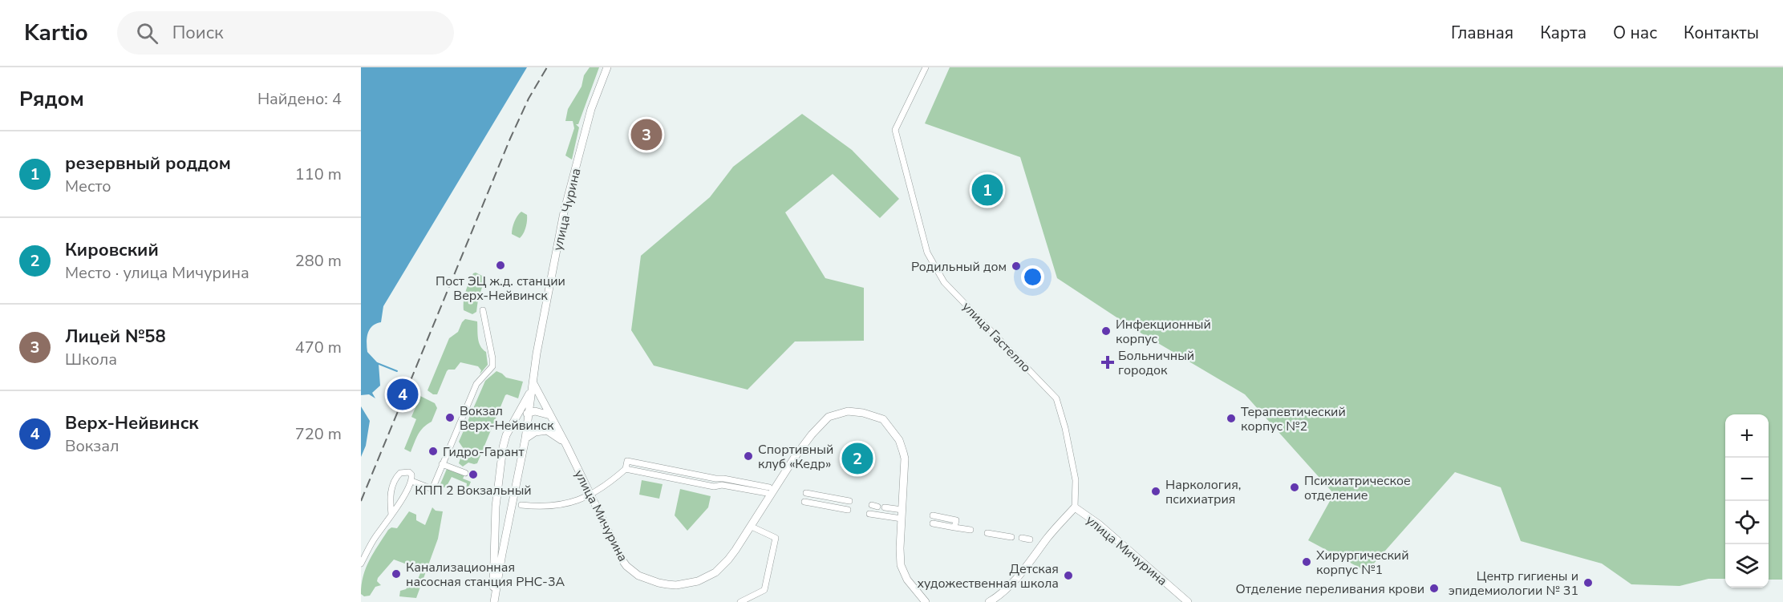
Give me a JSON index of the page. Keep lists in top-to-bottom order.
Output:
{
  "streets": {
    "street": ["улица Чурина", "улица Гастелло", "улица Мичурина"]
  },
  "crossings": [
    ["улица Чурина", "улица Мичурина"],
    ["улица Гастелло", "улица Мичурина"]
  ],
  "places": {
    "other": [
      "Пост ЭЦ ж.д. станции Верх-Нейвинск",
      "Родильный дом",
      "Инфекционный корпус",
      "Вокзал Верх-Нейвинск",
      "Терапевтический корпус №2",
      "Гидро-Гарант",
      "Спортивный клуб «Кедр»",
      "КПП 2 Вокзальный",
      "Психиатрическое отделение",
      "Наркология, психиатрия",
      "Хирургический корпус №1",
      "Канализационная насосная станция РНС-3А",
      "Детская художественная школа",
      "Центр гигиены и эпидемиологии № 31",
      "Отделение переливания крови"
    ],
    "health": ["Больничный городок"]
  },
  "page": {
    "header": "Kartio",
    "search": "Поиск",
    "nav": [
      "Главная",
      "Карта",
      "О нас",
      "Контакты"
    ],
    "heading": ["Рядом", "Найдено: 4"],
    "pins": [
      "3",
      "1",
      "4",
      "2"
    ],
    "list": [
      {
        "mark": "1",
        "name": "резервный роддом",
        "note": "Место",
        "value": "110 m"
      },
      {
        "mark": "2",
        "name": "Кировский",
        "note": "Место · улица Мичурина",
        "value": "280 m"
      },
      {
        "mark": "3",
        "name": "Лицей №58",
        "note": "Школа",
        "value": "470 m"
      },
      {
        "mark": "4",
        "name": "Верх-Нейвинск",
        "note": "Вокзал",
        "value": "720 m"
      }
    ],
    "map_buttons": ["+", "−"]
  }
}
